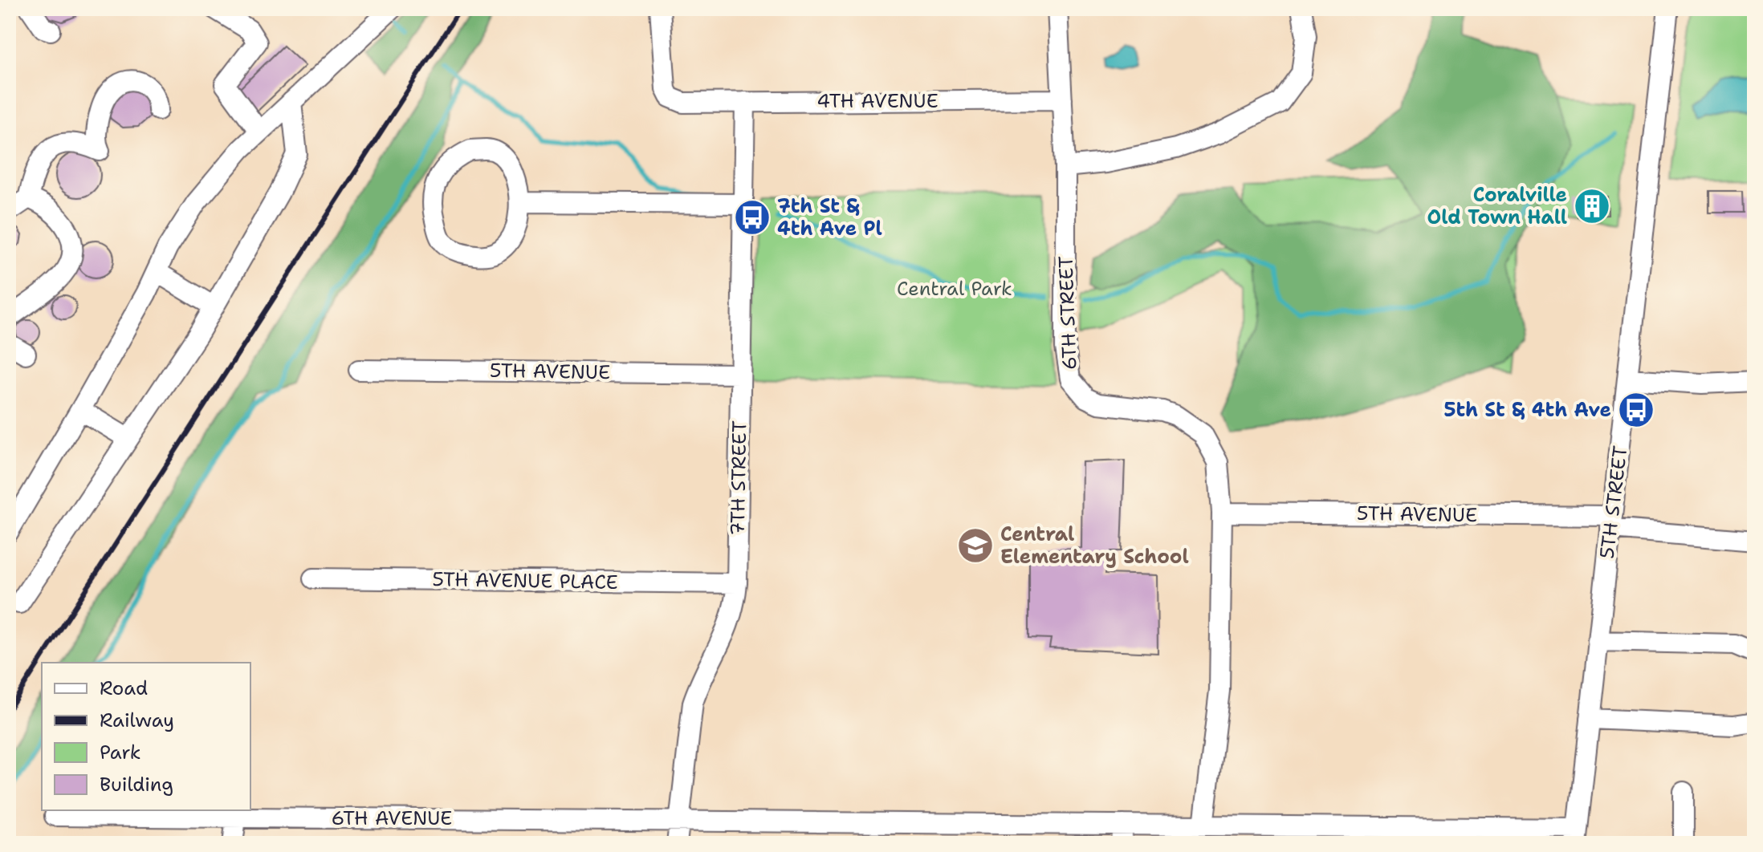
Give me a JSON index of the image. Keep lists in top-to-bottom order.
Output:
{
  "streets": {
    "street": [
      "4TH AVENUE",
      "6TH STREET",
      "5TH AVENUE",
      "7TH STREET",
      "5TH STREET",
      "5TH AVENUE PLACE",
      "6TH AVENUE"
    ]
  },
  "crossings": [
    ["4TH AVENUE", "6TH STREET"],
    ["4TH AVENUE", "7TH STREET"],
    ["6TH STREET", "5TH AVENUE"],
    ["6TH STREET", "6TH AVENUE"],
    ["5TH AVENUE", "7TH STREET"],
    ["5TH AVENUE", "5TH STREET"],
    ["7TH STREET", "5TH AVENUE PLACE"],
    ["7TH STREET", "6TH AVENUE"],
    ["5TH STREET", "6TH AVENUE"]
  ],
  "parks": ["Central Park"],
  "places": {
    "building": ["Coralville Old Town Hall"],
    "bus stop": ["7th St & 4th Ave Pl", "5th St & 4th Ave"],
    "school or university": ["Central Elementary School"]
  },
  "legend": [
    "Road",
    "Railway",
    "Park",
    "Building"
  ]
}
